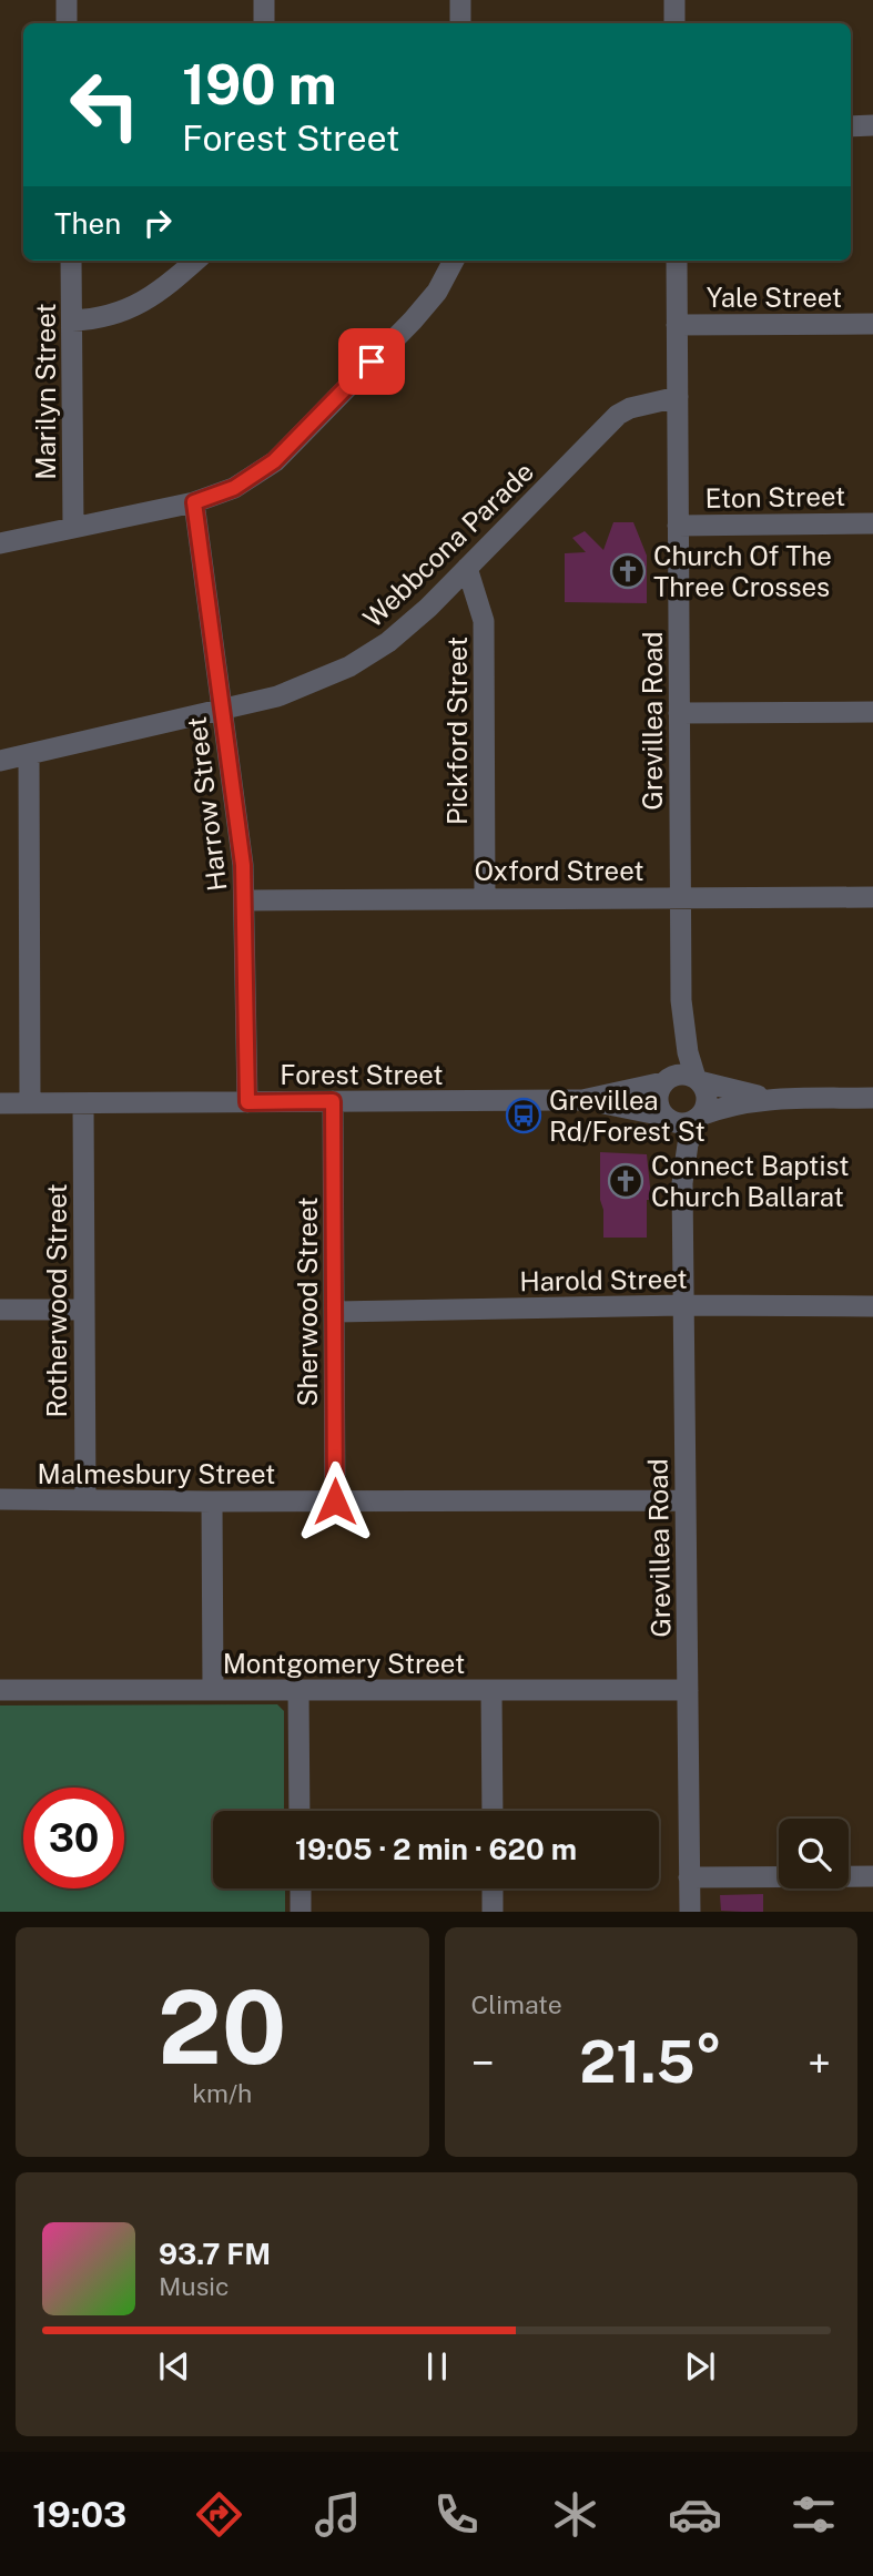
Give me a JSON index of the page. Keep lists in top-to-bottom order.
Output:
{
  "streets": {
    "street": [
      "Yale Street",
      "Marilyn Street",
      "Eton Street",
      "Webbcona Parade",
      "Grevillea Road",
      "Pickford Street",
      "Harrow Street",
      "Oxford Street",
      "Forest Street",
      "Harold Street",
      "Rotherwood Street",
      "Sherwood Street",
      "Malmesbury Street",
      "Montgomery Street"
    ]
  },
  "crossings": [
    ["Yale Street", "Grevillea Road"],
    ["Eton Street", "Grevillea Road"],
    ["Webbcona Parade", "Grevillea Road"],
    ["Webbcona Parade", "Pickford Street"],
    ["Webbcona Parade", "Harrow Street"],
    ["Grevillea Road", "Oxford Street"],
    ["Grevillea Road", "Harold Street"],
    ["Grevillea Road", "Malmesbury Street"],
    ["Grevillea Road", "Montgomery Street"],
    ["Pickford Street", "Oxford Street"],
    ["Harrow Street", "Oxford Street"],
    ["Harrow Street", "Forest Street"],
    ["Forest Street", "Rotherwood Street"],
    ["Forest Street", "Sherwood Street"],
    ["Harold Street", "Sherwood Street"],
    ["Rotherwood Street", "Malmesbury Street"],
    ["Sherwood Street", "Malmesbury Street"]
  ],
  "places": {
    "church": ["Church Of The Three Crosses", "Connect Baptist Church Ballarat"],
    "bus stop": ["Grevillea Rd/Forest St"]
  },
  "page": {
    "turn": ["190 m", "Forest Street"],
    "then": "Then",
    "limit": "30",
    "trip": "19:05 · 2 min · 620 m",
    "tile": [
      ["20", "km/h"],
      "Climate"
    ],
    "heat": ["−", "21.5°", "+"],
    "song": ["93.7 FM", "Music"],
    "tabs": "19:03"
  }
}
